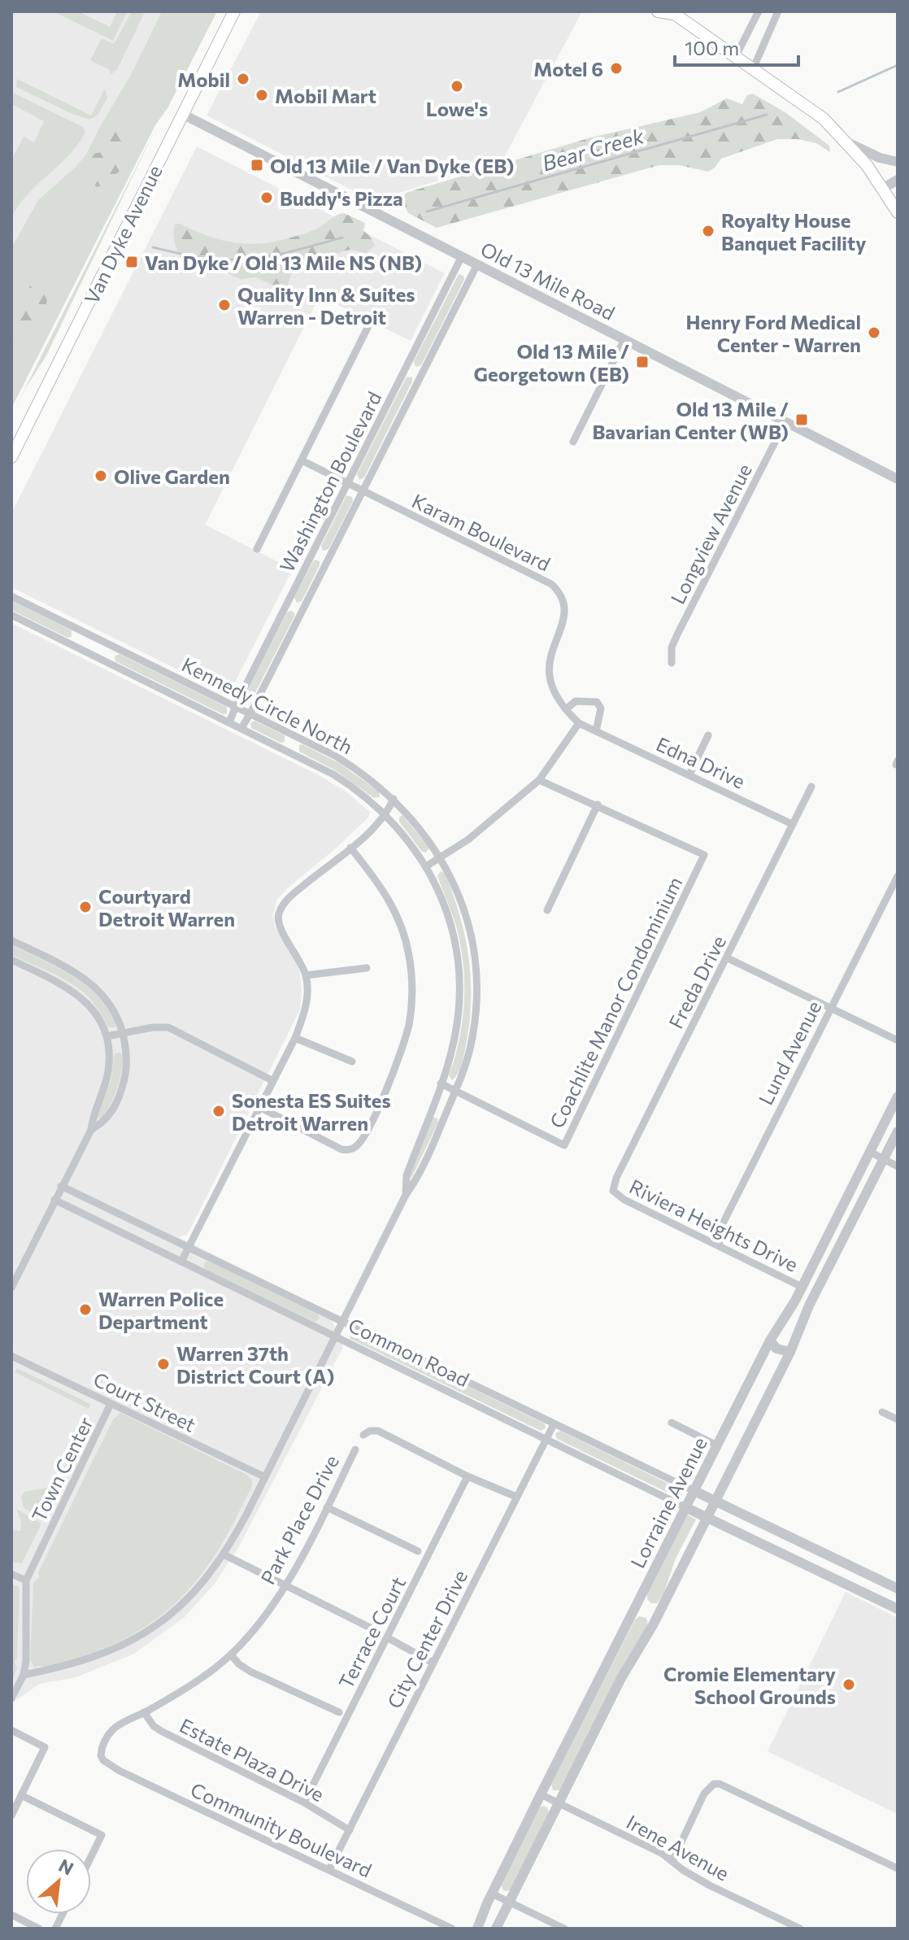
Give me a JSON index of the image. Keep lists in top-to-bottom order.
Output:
{
  "streets": {
    "main road": ["Van Dyke Avenue"],
    "street": [
      "Old 13 Mile Road",
      "Washington Boulevard",
      "Karam Boulevard",
      "Longview Avenue",
      "Kennedy Circle North",
      "Edna Drive",
      "Freda Drive",
      "Coachlite Manor Condominium",
      "Lund Avenue",
      "Riviera Heights Drive",
      "Common Road",
      "Court Street",
      "Town Center",
      "Lorraine Avenue",
      "Park Place Drive",
      "Terrace Court",
      "City Center Drive",
      "Estate Plaza Drive",
      "Community Boulevard",
      "Irene Avenue"
    ]
  },
  "crossings": [
    ["Van Dyke Avenue", "Old 13 Mile Road"],
    ["Old 13 Mile Road", "Washington Boulevard"],
    ["Old 13 Mile Road", "Longview Avenue"],
    ["Washington Boulevard", "Karam Boulevard"],
    ["Washington Boulevard", "Kennedy Circle North"],
    ["Karam Boulevard", "Edna Drive"],
    ["Kennedy Circle North", "Coachlite Manor Condominium"],
    ["Kennedy Circle North", "Common Road"],
    ["Kennedy Circle North", "Court Street"],
    ["Kennedy Circle North", "Town Center"],
    ["Edna Drive", "Freda Drive"],
    ["Freda Drive", "Riviera Heights Drive"],
    ["Lund Avenue", "Riviera Heights Drive"],
    ["Riviera Heights Drive", "Lorraine Avenue"],
    ["Common Road", "Lorraine Avenue"],
    ["Common Road", "City Center Drive"],
    ["Court Street", "Town Center"],
    ["Lorraine Avenue", "Irene Avenue"],
    ["Park Place Drive", "Estate Plaza Drive"],
    ["Park Place Drive", "Community Boulevard"],
    ["Terrace Court", "Estate Plaza Drive"],
    ["City Center Drive", "Estate Plaza Drive"],
    ["City Center Drive", "Community Boulevard"]
  ],
  "water": ["Bear Creek"],
  "places": {
    "other": [
      "Motel 6",
      "Mobil",
      "Lowe's",
      "Mobil Mart",
      "Buddy's Pizza",
      "Royalty House Banquet Facility",
      "Quality Inn & Suites Warren - Detroit",
      "Henry Ford Medical Center - Warren",
      "Olive Garden",
      "Courtyard Detroit Warren",
      "Sonesta ES Suites Detroit Warren",
      "Warren Police Department",
      "Warren 37th District Court (A)",
      "Cromie Elementary School Grounds"
    ],
    "transit": [
      "Old 13 Mile / Van Dyke (EB)",
      "Van Dyke / Old 13 Mile NS (NB)",
      "Old 13 Mile / Georgetown (EB)",
      "Old 13 Mile / Bavarian Center (WB)"
    ]
  },
  "scale_bar": "100 m",
  "north": "top right"
}
